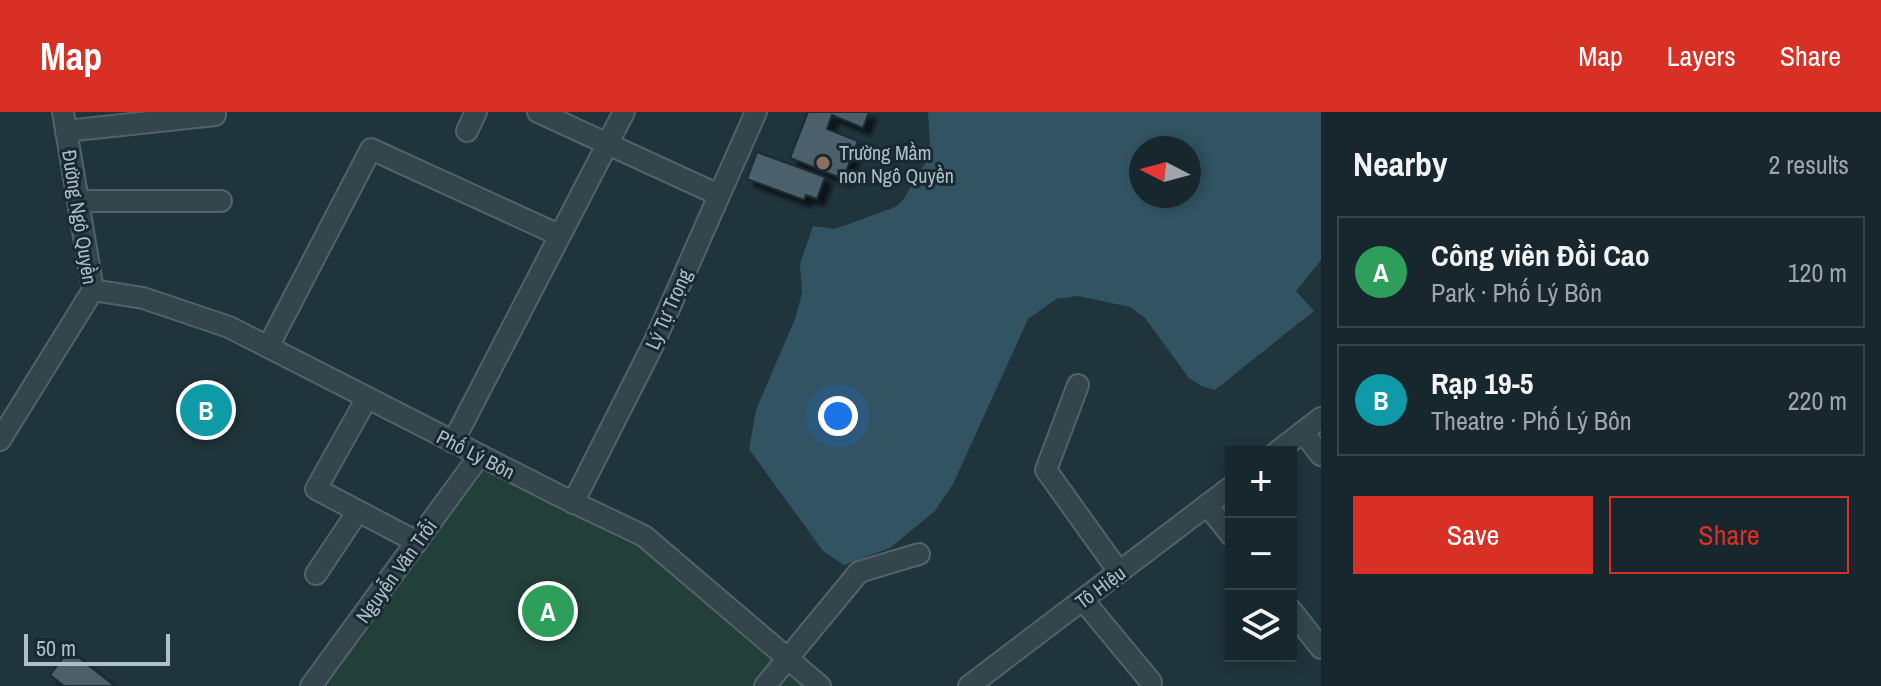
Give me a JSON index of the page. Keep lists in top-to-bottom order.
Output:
{
  "streets": {
    "street": [
      "Đường Ngô Quyền",
      "Lý Tự Trọng",
      "Phố Lý Bôn",
      "Nguyễn Văn Trỗi",
      "Tô Hiệu"
    ]
  },
  "crossings": [
    ["Đường Ngô Quyền", "Phố Lý Bôn"],
    ["Lý Tự Trọng", "Phố Lý Bôn"],
    ["Phố Lý Bôn", "Nguyễn Văn Trỗi"]
  ],
  "places": ["Trường Mầm non Ngô Quyền"],
  "scale_bar": "50 m",
  "north": "left",
  "page": {
    "header": "Map",
    "nav": ["Map", "Layers", "Share"],
    "heading": ["Nearby", "2 results"],
    "list": [
      {
        "mark": "A",
        "name": "Công viên Đồi Cao",
        "note": "Park · Phố Lý Bôn",
        "value": "120 m"
      },
      {
        "mark": "B",
        "name": "Rạp 19-5",
        "note": "Theatre · Phố Lý Bôn",
        "value": "220 m"
      }
    ],
    "pins": ["B", "A"],
    "map_buttons": ["+", "−"],
    "buttons": ["Save", "Share"],
    "scale": "50 m"
  }
}
